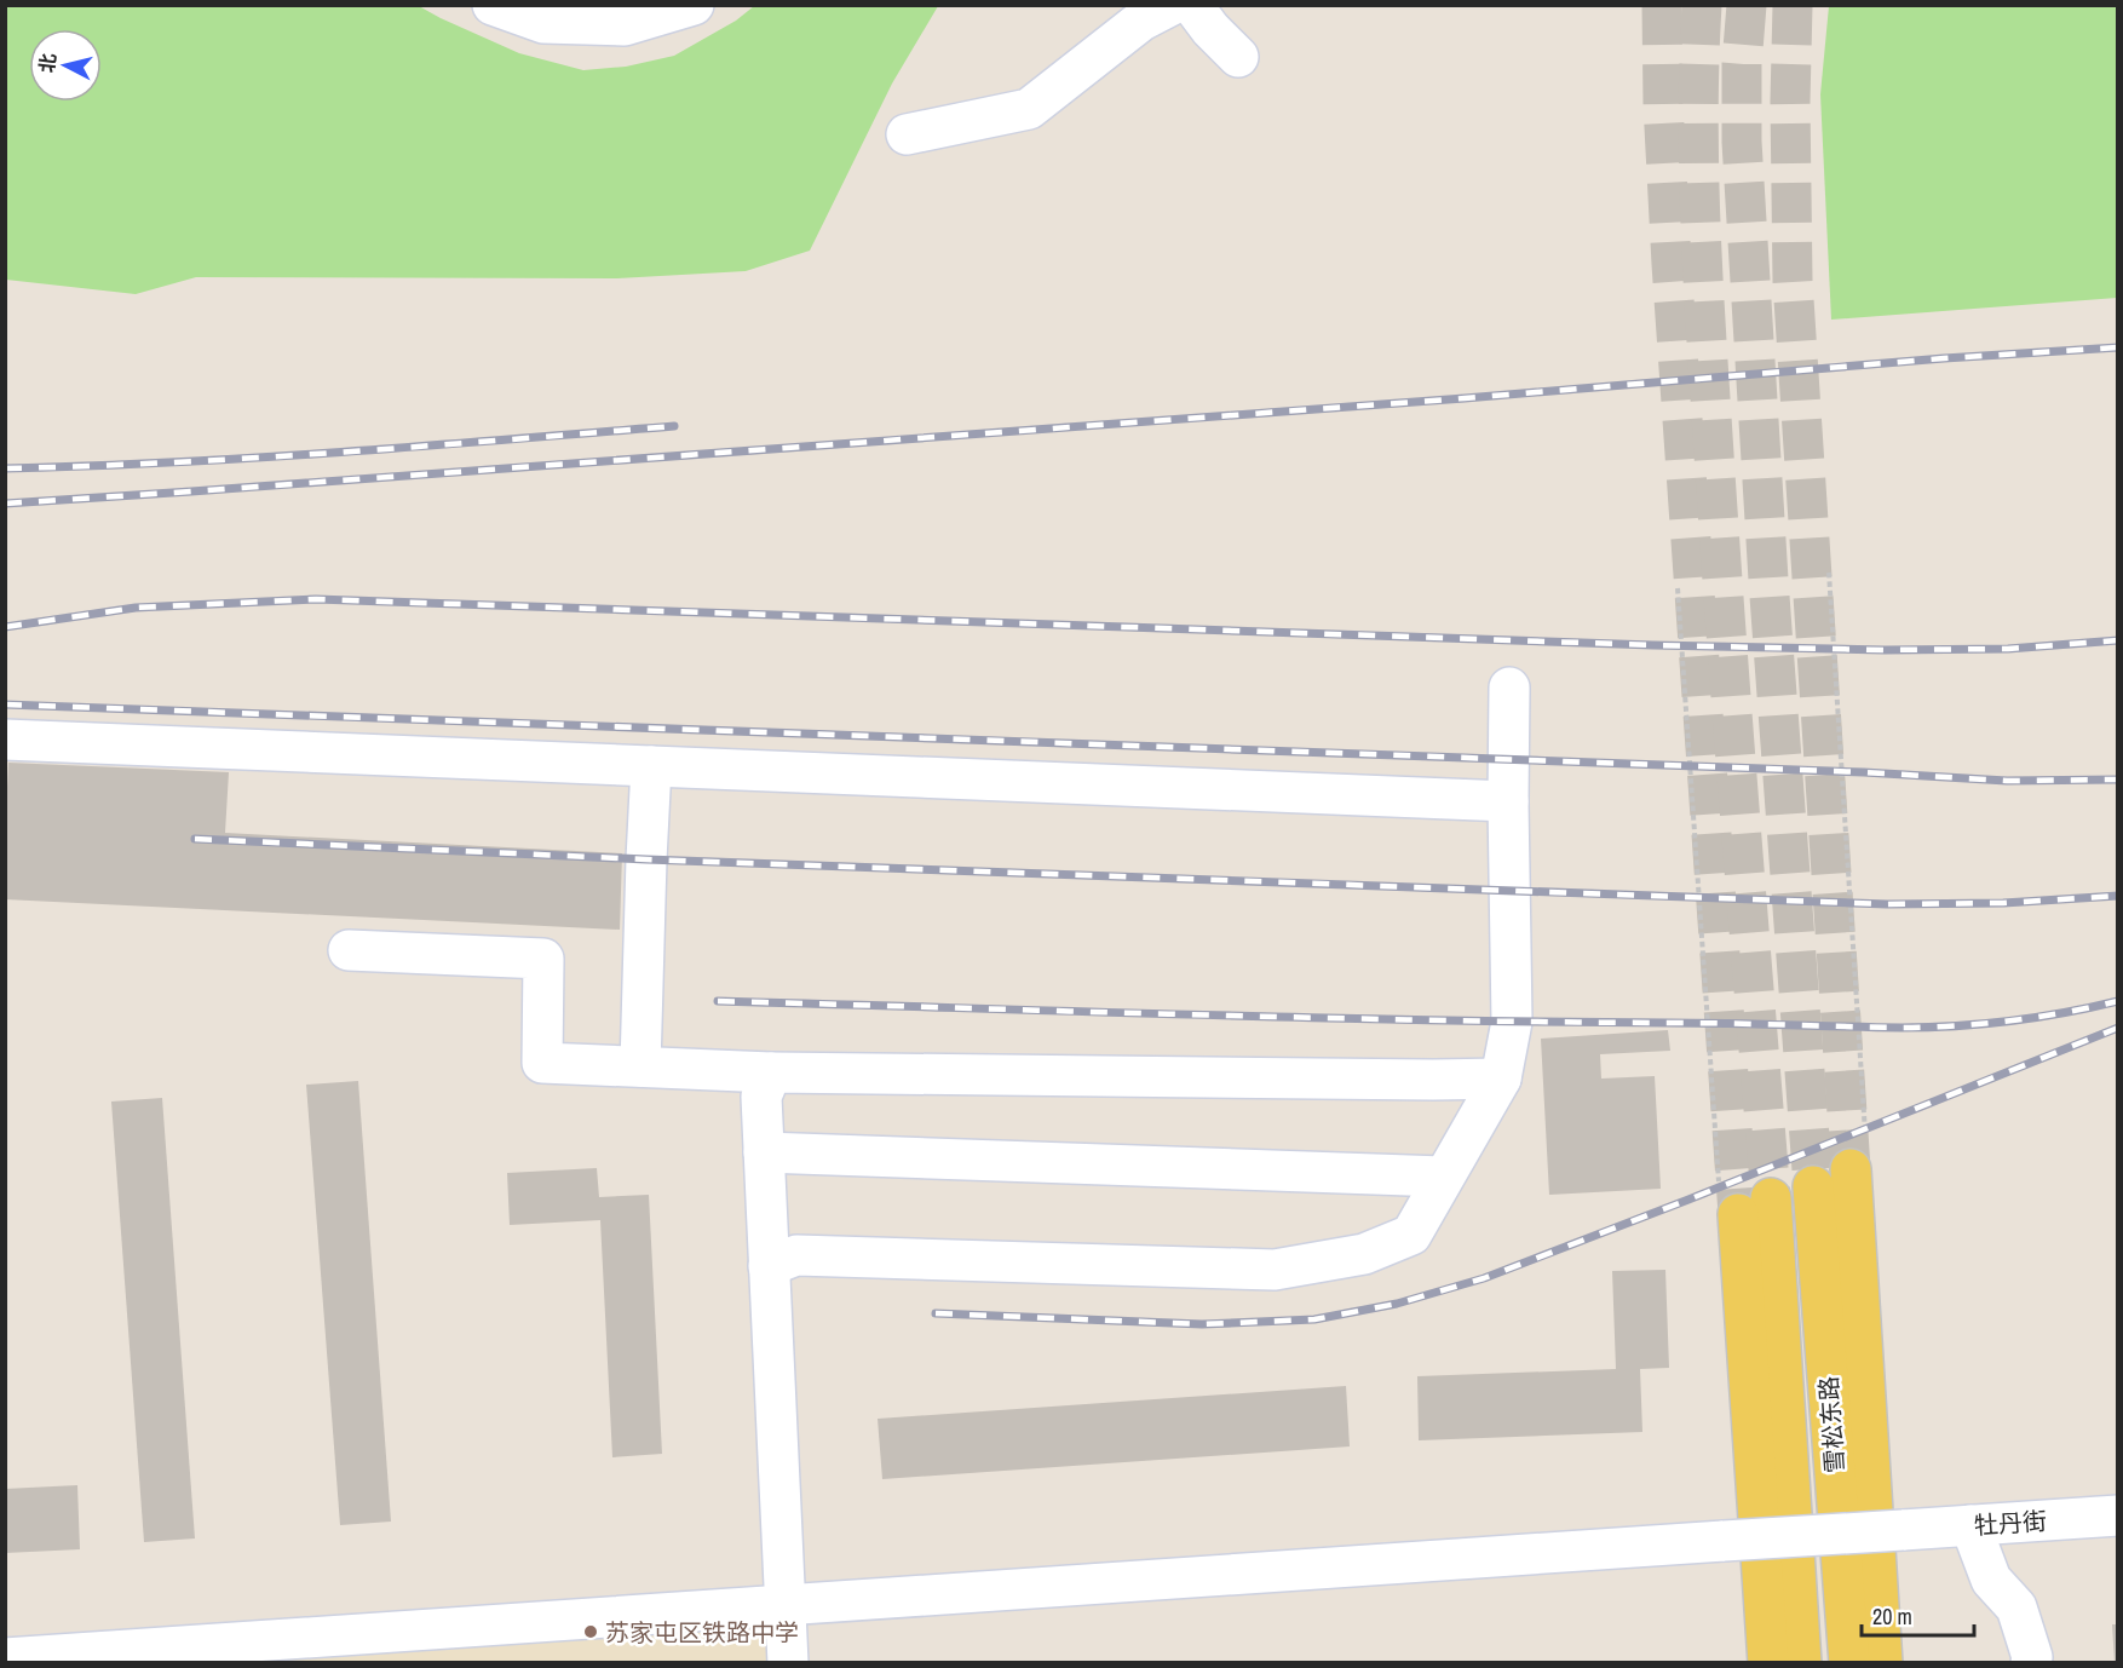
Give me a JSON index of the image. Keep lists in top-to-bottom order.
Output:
{
  "streets": {
    "main road": ["雪松东路"],
    "street": ["牡丹街"]
  },
  "places": ["苏家屯区铁路中学"],
  "scale_bar": "20 m",
  "north": "left"
}
